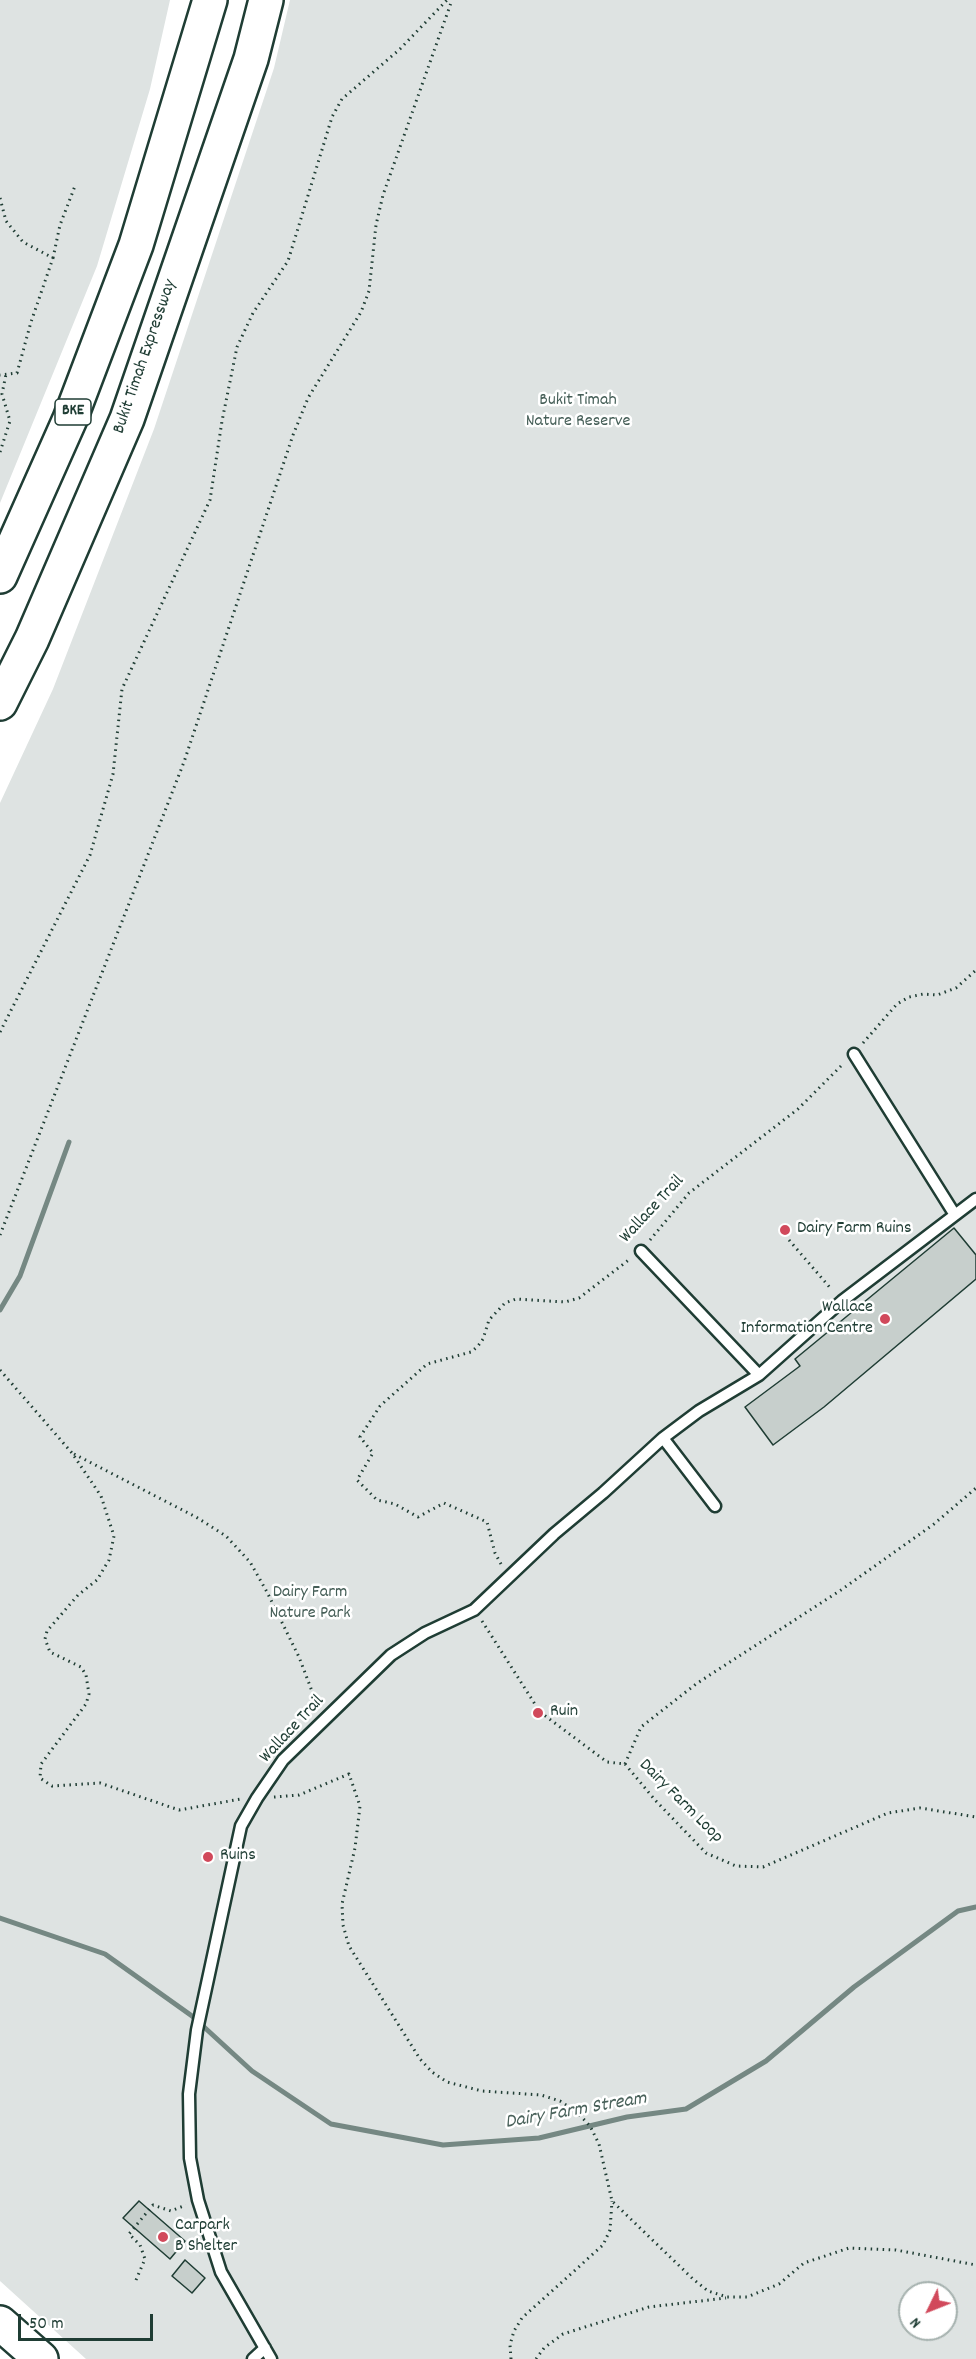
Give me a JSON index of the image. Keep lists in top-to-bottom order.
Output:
{
  "streets": {
    "main road": ["Bukit Timah Expressway", "BKE"],
    "lane": ["Wallace Trail"],
    "path": ["Dairy Farm Loop"]
  },
  "water": ["Dairy Farm Stream"],
  "parks": ["Bukit Timah Nature Reserve", "Dairy Farm Nature Park"],
  "places": [
    "Dairy Farm Ruins",
    "Wallace Information Centre",
    "Ruin",
    "Ruins",
    "Carpark B Shelter"
  ],
  "scale_bar": "50 m",
  "north": "bottom left"
}
